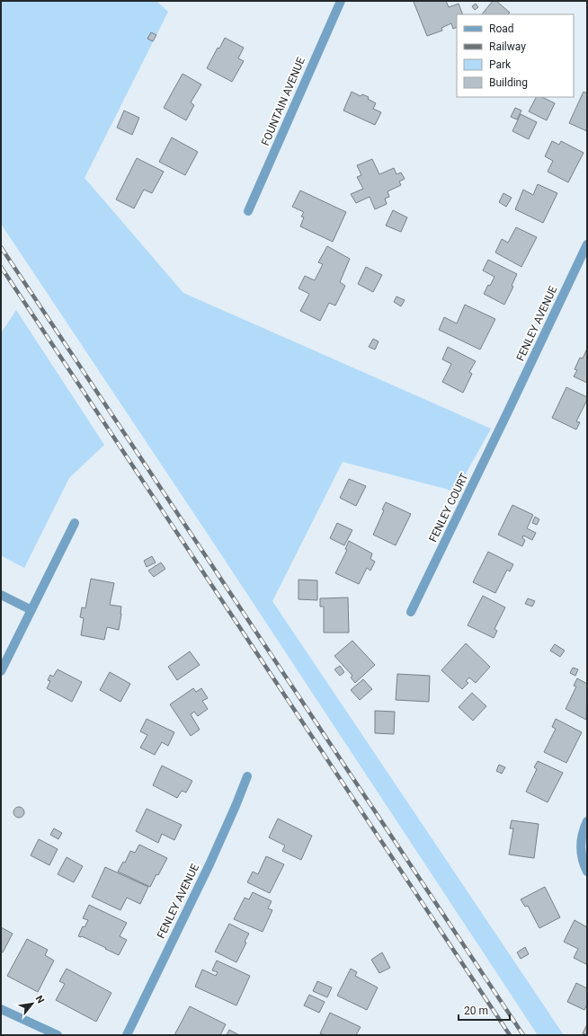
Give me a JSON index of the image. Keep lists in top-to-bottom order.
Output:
{
  "streets": {
    "street": ["FOUNTAIN AVENUE", "FENLEY AVENUE", "FENLEY COURT"]
  },
  "crossings": [
    ["FENLEY AVENUE", "FENLEY COURT"]
  ],
  "legend": [
    "Road",
    "Railway",
    "Park",
    "Building"
  ],
  "scale_bar": "20 m",
  "north": "top right"
}
